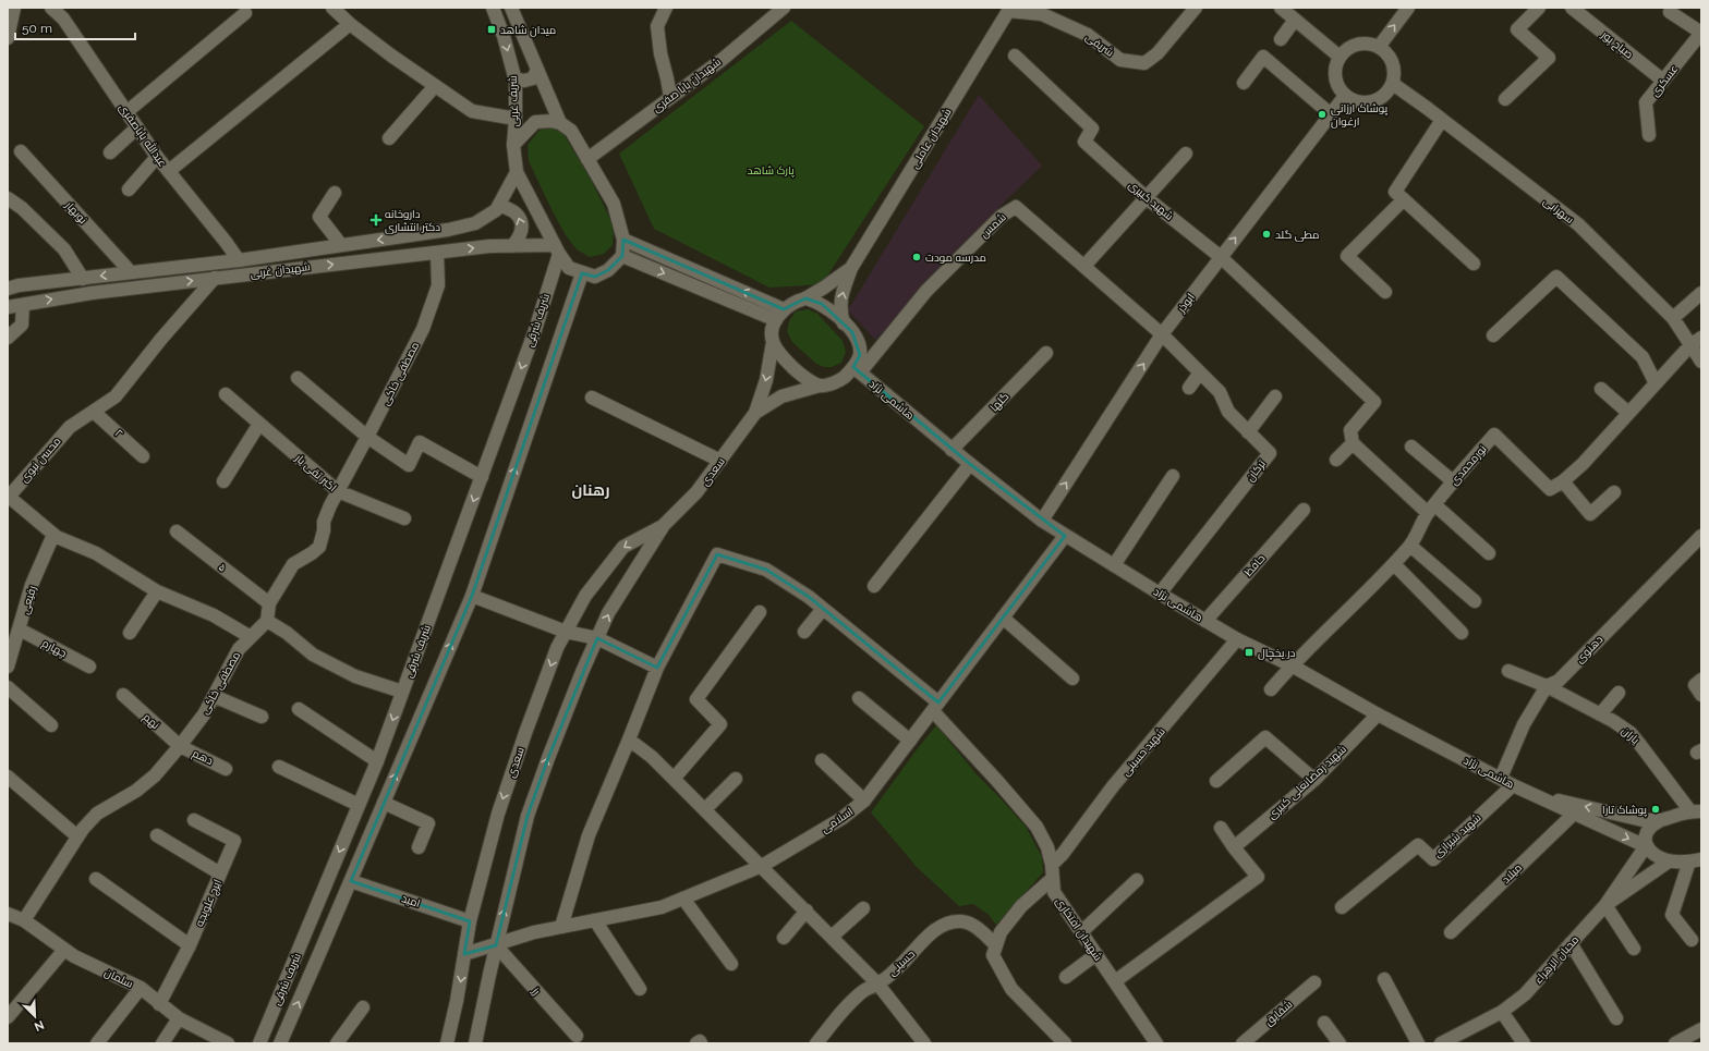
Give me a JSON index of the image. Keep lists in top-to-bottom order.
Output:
{
  "streets": {
    "street": [
      "شریفی",
      "صباح پور",
      "عسکری",
      "شهیدان بابا صفری",
      "شریف غربی",
      "عبدالله باباصفری",
      "شهیدان عاملی",
      "شهید کبیری",
      "سهرابی",
      "نوبهار",
      "شمس",
      "شهیدان غربی",
      "ابوذر",
      "شریف شرقی",
      "مصطفی خاکی",
      "هاشمی نژاد",
      "گلها",
      "۲",
      "محسن نبوی",
      "نورمحمدی",
      "ترکان",
      "سعدی",
      "اکبر تقی یار",
      "حافظ",
      "۵",
      "رفیعی",
      "چهارم",
      "دهنوی",
      "نهم",
      "یاران",
      "شهید حسینی",
      "دهم",
      "شهید رمضانعلی کبیری",
      "اسلامی",
      "شهید شیرازی",
      "میلاد",
      "امید",
      "ایرج علویجه",
      "شهیدان افتخاری",
      "محبان الزهراء",
      "حسینی",
      "سلمان",
      "رز",
      "شقایق"
    ]
  },
  "crossings": [
    ["شریفی", "شهیدان عاملی"],
    ["صباح پور", "عسکری"],
    ["عبدالله باباصفری", "شهیدان غربی"],
    ["شهیدان عاملی", "شمس"],
    ["شهیدان عاملی", "هاشمی نژاد"],
    ["شهید کبیری", "ابوذر"],
    ["سهرابی", "ابوذر"],
    ["نوبهار", "شهیدان غربی"],
    ["شمس", "ابوذر"],
    ["شمس", "هاشمی نژاد"],
    ["شمس", "ترکان"],
    ["شهیدان غربی", "شریف شرقی"],
    ["شهیدان غربی", "مصطفی خاکی"],
    ["شهیدان غربی", "محسن نبوی"],
    ["ابوذر", "هاشمی نژاد"],
    ["ابوذر", "ترکان"],
    ["شریف شرقی", "امید"],
    ["مصطفی خاکی", "محسن نبوی"],
    ["مصطفی خاکی", "اکبر تقی یار"],
    ["مصطفی خاکی", "۵"],
    ["مصطفی خاکی", "نهم"],
    ["مصطفی خاکی", "دهم"],
    ["مصطفی خاکی", "سلمان"],
    ["هاشمی نژاد", "گلها"],
    ["هاشمی نژاد", "نورمحمدی"],
    ["هاشمی نژاد", "ترکان"],
    ["هاشمی نژاد", "حافظ"],
    ["هاشمی نژاد", "دهنوی"],
    ["هاشمی نژاد", "شهید حسینی"],
    ["هاشمی نژاد", "شهید رمضانعلی کبیری"],
    ["هاشمی نژاد", "اسلامی"],
    ["هاشمی نژاد", "شهید شیرازی"],
    ["هاشمی نژاد", "میلاد"],
    ["هاشمی نژاد", "محبان الزهراء"],
    ["۲", "محسن نبوی"],
    ["محسن نبوی", "رفیعی"],
    ["سعدی", "اسلامی"],
    ["سعدی", "امید"],
    ["سعدی", "رز"],
    ["رفیعی", "چهارم"],
    ["دهنوی", "یاران"],
    ["نهم", "دهم"],
    ["شهید حسینی", "شهیدان افتخاری"],
    ["اسلامی", "شهیدان افتخاری"],
    ["اسلامی", "رز"],
    ["ایرج علویجه", "سلمان"]
  ],
  "districts": ["رهنان"],
  "parks": ["پارک شاهد"],
  "places": {
    "transit": ["میدان شاهد", "در یخچال"],
    "other": [
      "پوشاک ارزانی ارغوان",
      "مطی گلد",
      "مدرسه مودت",
      "پوشاک تارا"
    ],
    "health": ["داروخانه دکتر انتشاری"]
  },
  "scale_bar": "50 m",
  "north": "bottom right"
}
